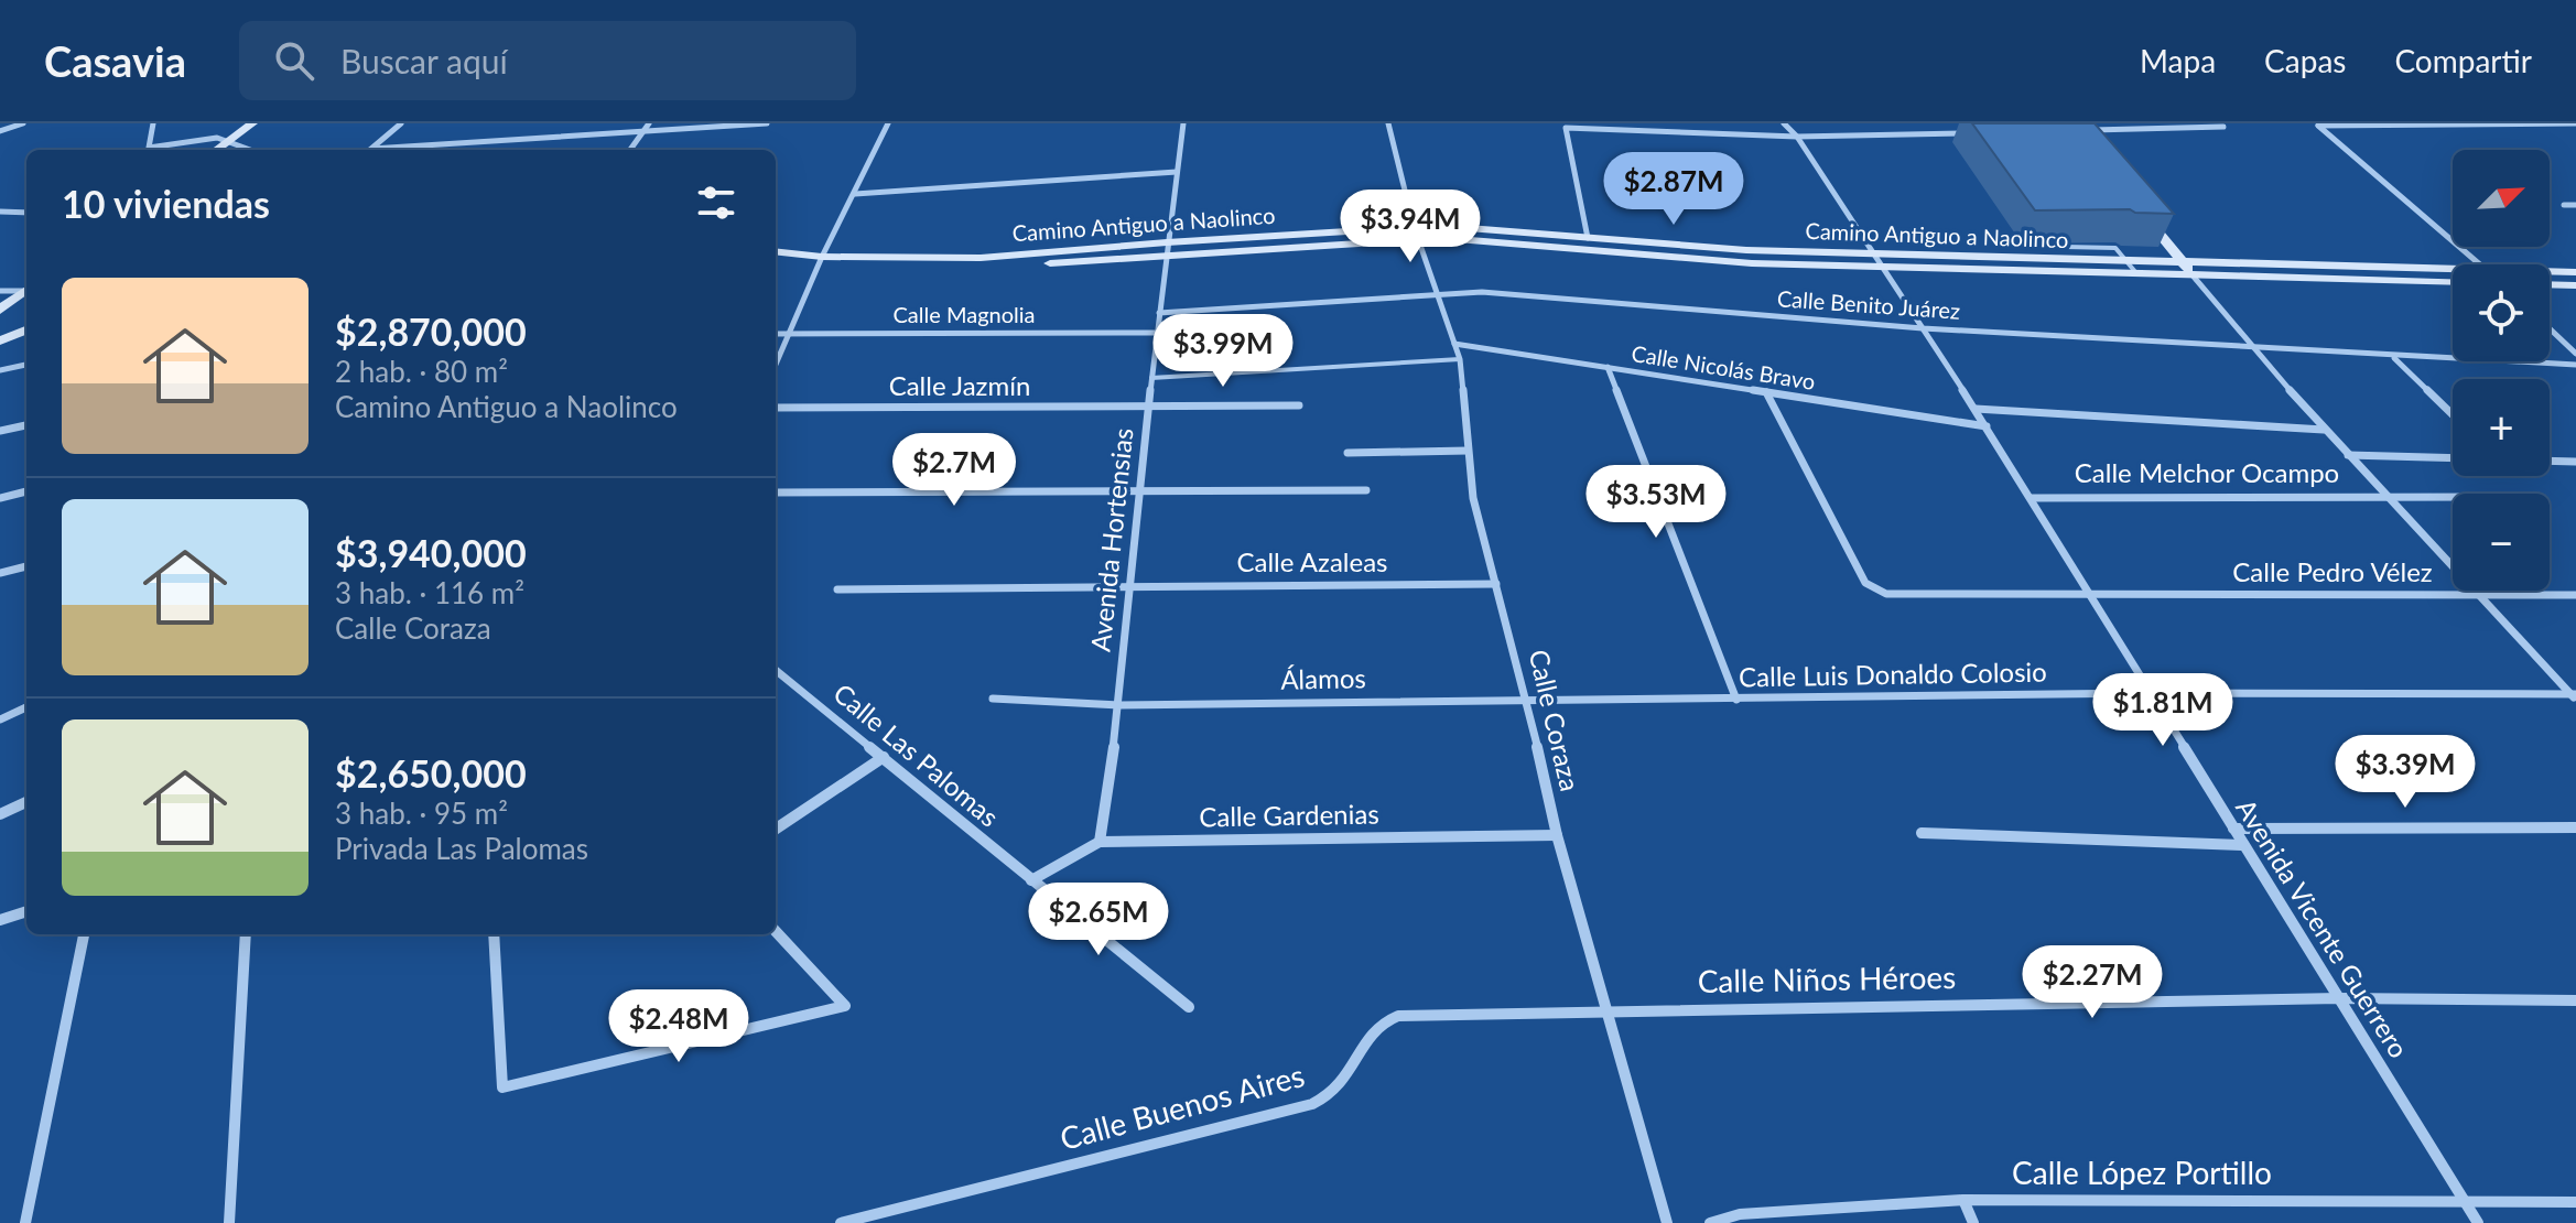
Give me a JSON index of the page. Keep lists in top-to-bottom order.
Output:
{
  "streets": {
    "main road": ["Camino Antiguo a Naolinco"],
    "street": [
      "Calle Benito Juárez",
      "Calle Magnolia",
      "Calle Nicolás Bravo",
      "Calle Jazmín",
      "Calle Melchor Ocampo",
      "Avenida Hortensias",
      "Calle Azaleas",
      "Calle Pedro Vélez",
      "Calle Luis Donaldo Colosio",
      "Álamos",
      "Calle Coraza",
      "Calle Las Palomas",
      "Calle Gardenias",
      "Avenida Vicente Guerrero",
      "Calle Niños Héroes",
      "Calle Buenos Aires",
      "Calle López Portillo"
    ]
  },
  "crossings": [
    ["Camino Antiguo a Naolinco", "Avenida Hortensias"],
    ["Camino Antiguo a Naolinco", "Calle Coraza"],
    ["Camino Antiguo a Naolinco", "Avenida Vicente Guerrero"],
    ["Calle Benito Juárez", "Avenida Hortensias"],
    ["Calle Benito Juárez", "Calle Coraza"],
    ["Calle Benito Juárez", "Avenida Vicente Guerrero"],
    ["Calle Magnolia", "Avenida Hortensias"],
    ["Calle Nicolás Bravo", "Calle Pedro Vélez"],
    ["Calle Nicolás Bravo", "Calle Coraza"],
    ["Calle Nicolás Bravo", "Avenida Vicente Guerrero"],
    ["Calle Jazmín", "Avenida Hortensias"],
    ["Calle Melchor Ocampo", "Avenida Vicente Guerrero"],
    ["Avenida Hortensias", "Calle Azaleas"],
    ["Avenida Hortensias", "Álamos"],
    ["Avenida Hortensias", "Calle Gardenias"],
    ["Calle Azaleas", "Calle Coraza"],
    ["Calle Pedro Vélez", "Avenida Vicente Guerrero"],
    ["Calle Luis Donaldo Colosio", "Álamos"],
    ["Calle Luis Donaldo Colosio", "Calle Coraza"],
    ["Calle Luis Donaldo Colosio", "Avenida Vicente Guerrero"],
    ["Álamos", "Calle Coraza"],
    ["Calle Coraza", "Calle Gardenias"],
    ["Calle Coraza", "Calle Niños Héroes"],
    ["Calle Coraza", "Calle Buenos Aires"],
    ["Calle Las Palomas", "Calle Gardenias"],
    ["Avenida Vicente Guerrero", "Calle Niños Héroes"],
    ["Avenida Vicente Guerrero", "Calle López Portillo"],
    ["Calle Niños Héroes", "Calle Buenos Aires"]
  ],
  "north": "top right",
  "page": {
    "header": "Casavia",
    "search": "Buscar aquí",
    "nav": ["Mapa", "Capas", "Compartir"],
    "map_buttons": ["+", "−"],
    "heading": "10 viviendas",
    "price": [
      "$2.87M",
      "$3.94M",
      "$3.99M",
      "$2.7M",
      "$3.53M",
      "$1.81M",
      "$3.39M",
      "$2.65M",
      "$2.27M",
      "$2.48M"
    ],
    "list": [
      {
        "name": "$2,870,000",
        "note": "2 hab. · 80 m² · Camino Antiguo a Naolinco"
      },
      {
        "name": "$3,940,000",
        "note": "3 hab. · 116 m² · Calle Coraza"
      },
      {
        "name": "$2,650,000",
        "note": "3 hab. · 95 m² · Privada Las Palomas"
      }
    ]
  }
}
